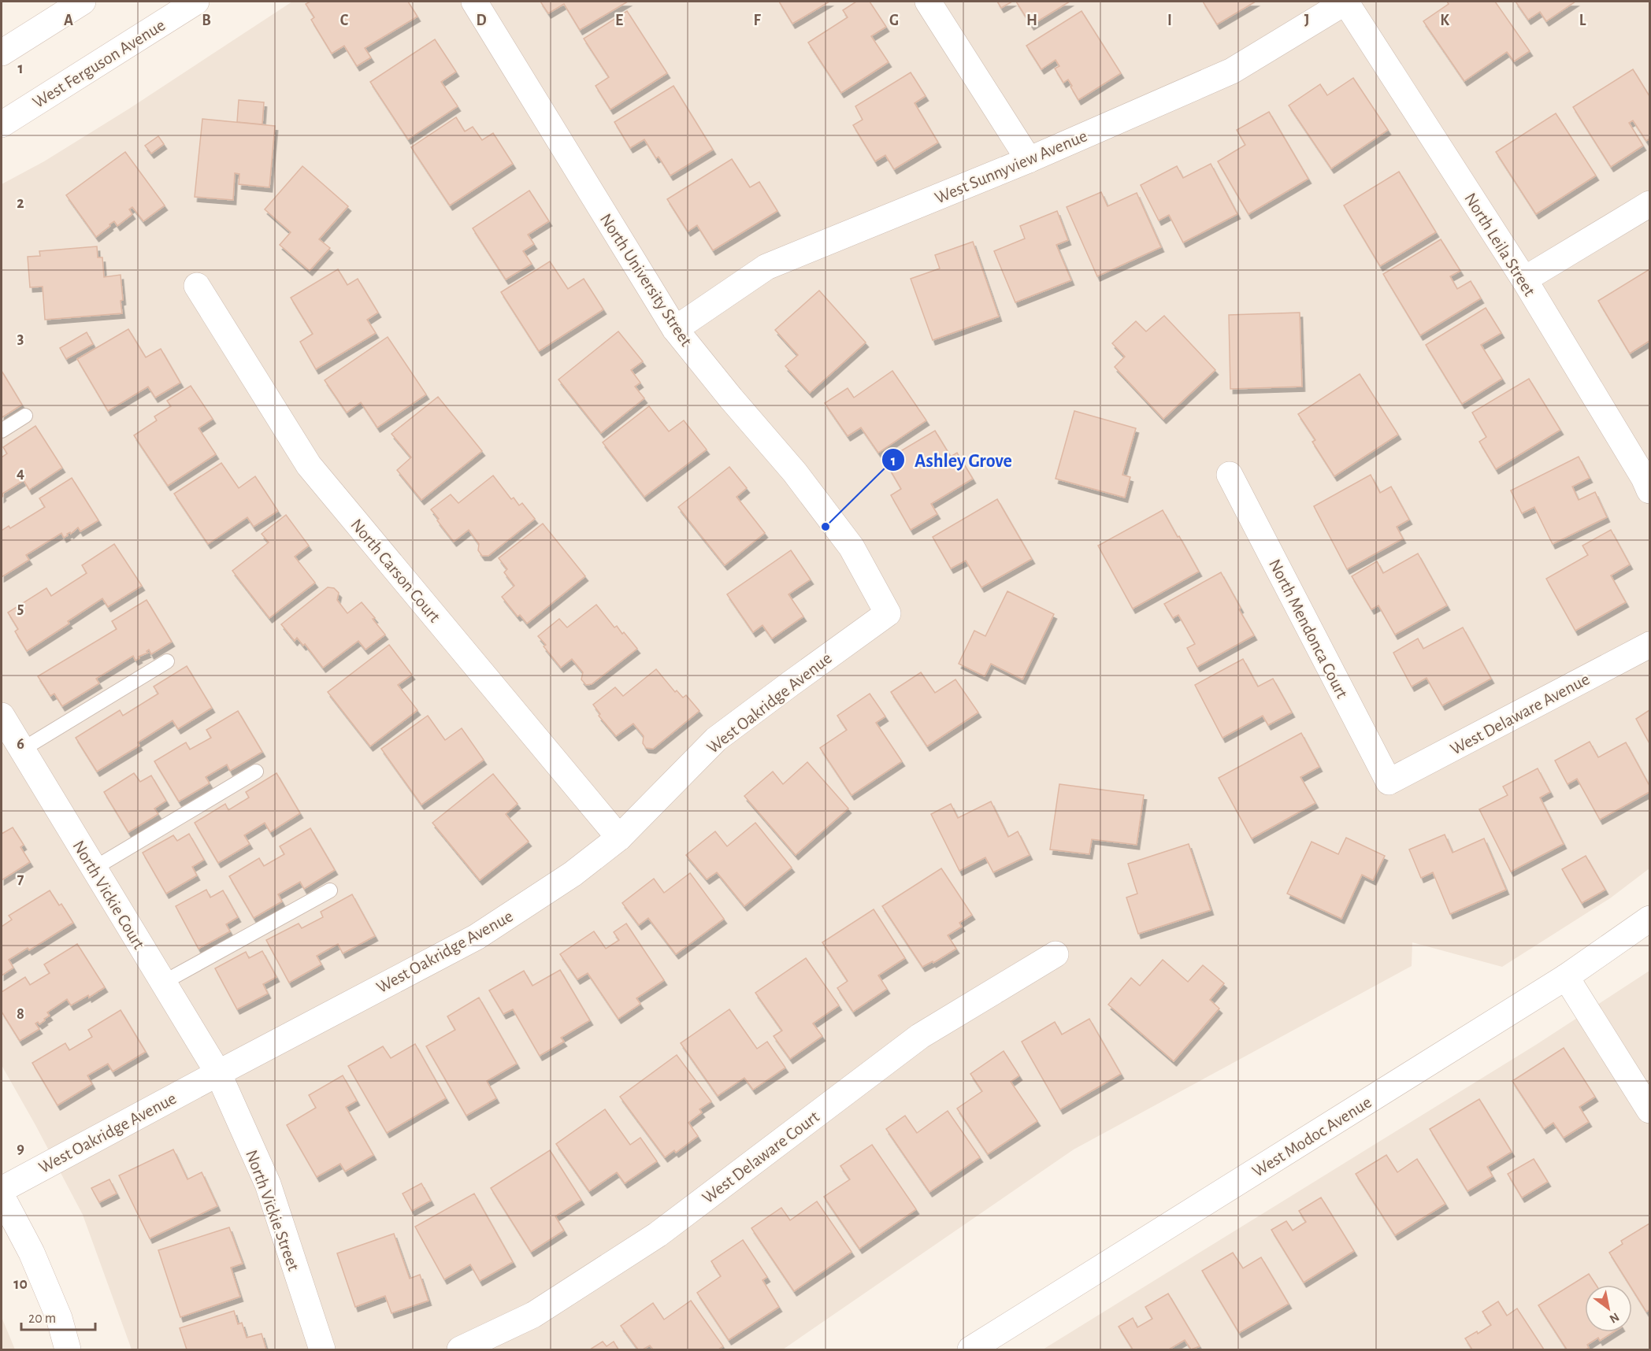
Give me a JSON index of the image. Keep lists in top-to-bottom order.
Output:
{
  "streets": {
    "street": [
      "West Ferguson Avenue",
      "West Sunnyview Avenue",
      "North Leila Street",
      "North University Street",
      "North Carson Court",
      "North Mendonca Court",
      "West Oakridge Avenue",
      "West Delaware Avenue",
      "North Vickie Court",
      "West Modoc Avenue",
      "West Delaware Court",
      "North Vickie Street"
    ]
  },
  "crossings": [
    ["West Sunnyview Avenue", "North Leila Street"],
    ["West Sunnyview Avenue", "North University Street"],
    ["North University Street", "West Oakridge Avenue"],
    ["North Carson Court", "West Oakridge Avenue"],
    ["North Mendonca Court", "West Delaware Avenue"],
    ["West Oakridge Avenue", "North Vickie Court"],
    ["West Oakridge Avenue", "North Vickie Street"],
    ["North Vickie Court", "North Vickie Street"]
  ],
  "places": ["Ashley Grove"],
  "scale_bar": "20 m",
  "north": "bottom right",
  "grid": {
    "columns": [
      "A",
      "B",
      "C",
      "D",
      "E",
      "F",
      "G",
      "H",
      "I",
      "J",
      "K",
      "L"
    ],
    "rows": [
      "1",
      "2",
      "3",
      "4",
      "5",
      "6",
      "7",
      "8",
      "9",
      "10"
    ]
  }
}
